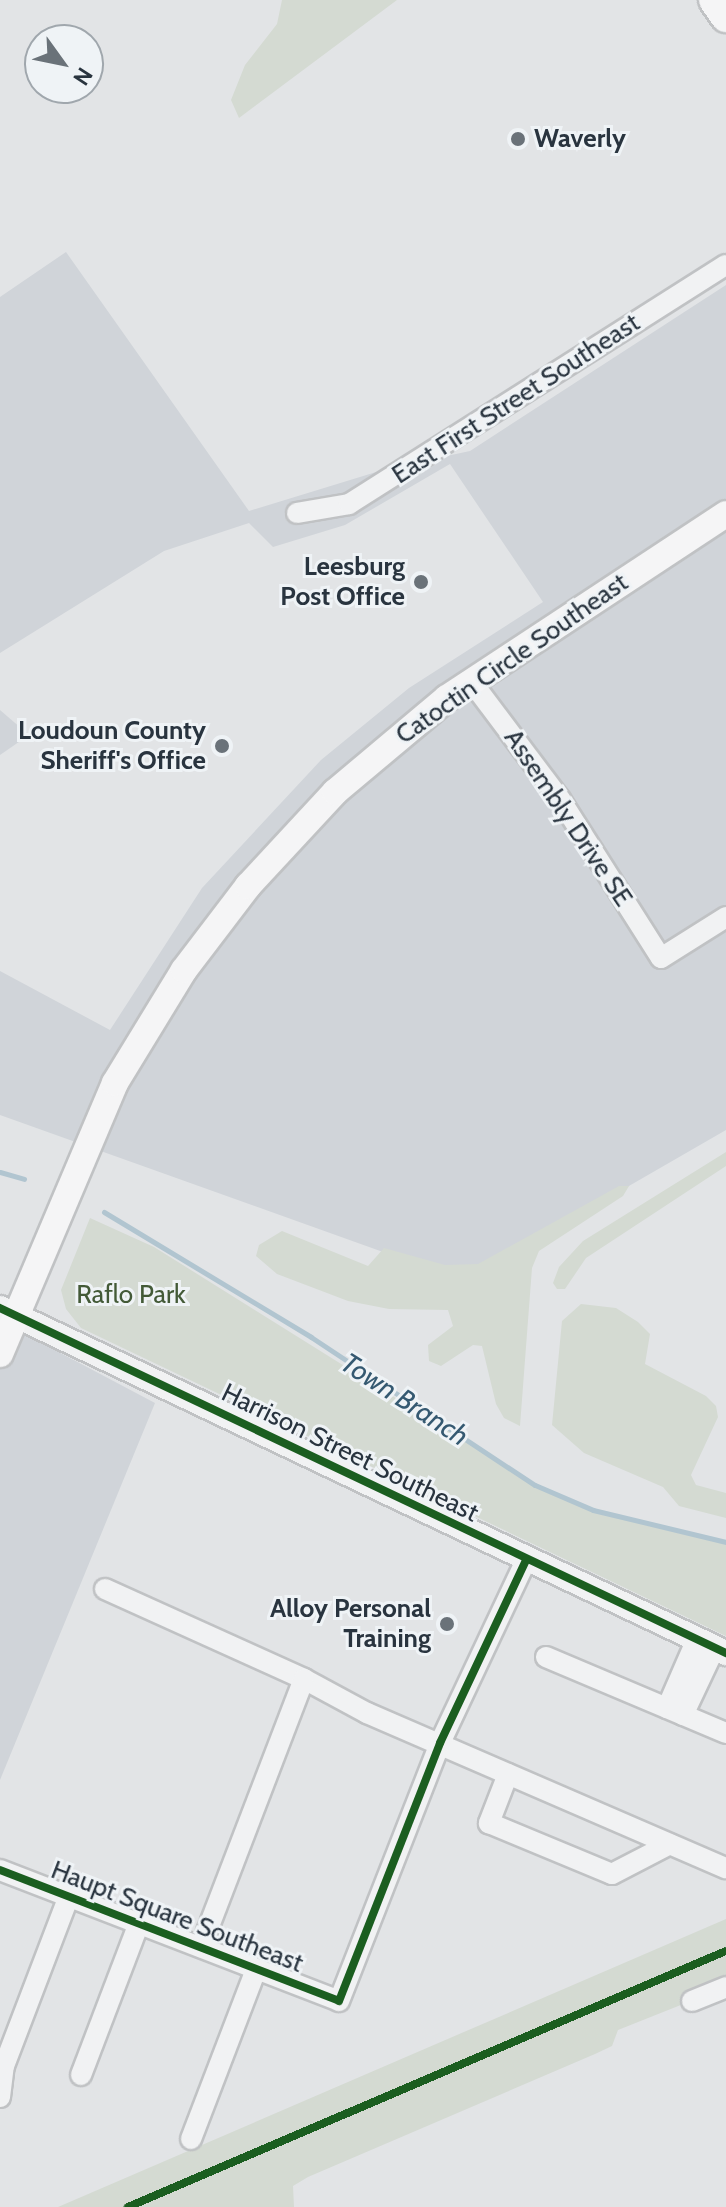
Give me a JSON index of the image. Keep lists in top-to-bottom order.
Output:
{
  "streets": {
    "main road": ["Catoctin Circle Southeast"],
    "street": [
      "East First Street Southeast",
      "Assembly Drive SE",
      "Harrison Street Southeast",
      "Haupt Square Southeast"
    ]
  },
  "crossings": [
    ["Catoctin Circle Southeast", "Assembly Drive SE"],
    ["Catoctin Circle Southeast", "Harrison Street Southeast"]
  ],
  "water": ["Town Branch"],
  "parks": ["Raflo Park"],
  "places": [
    "Waverly",
    "Leesburg Post Office",
    "Loudoun County Sheriff's Office",
    "Alloy Personal Training"
  ],
  "north": "bottom right"
}
